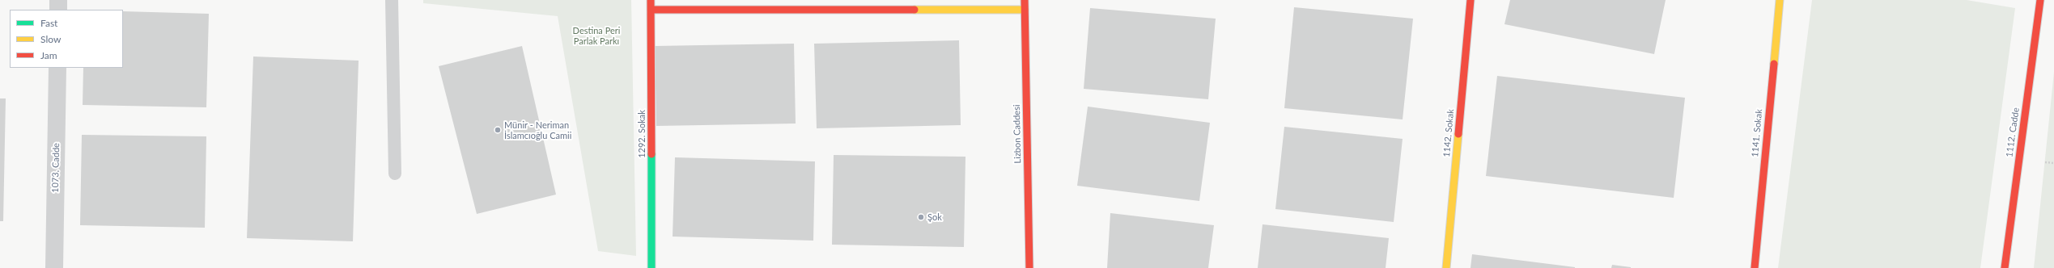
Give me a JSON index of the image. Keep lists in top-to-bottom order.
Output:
{
  "streets": {
    "street": [
      "1112. Cadde",
      "1142. Sokak",
      "1141. Sokak",
      "1292. Sokak",
      "Lizbon Caddesi",
      "1073. Cadde"
    ]
  },
  "parks": ["Destina Peri Parlak Parkı"],
  "places": ["Münir - Neriman İslamcıoğlu Camii", "Şok"],
  "legend": ["Fast", "Slow", "Jam"]
}
